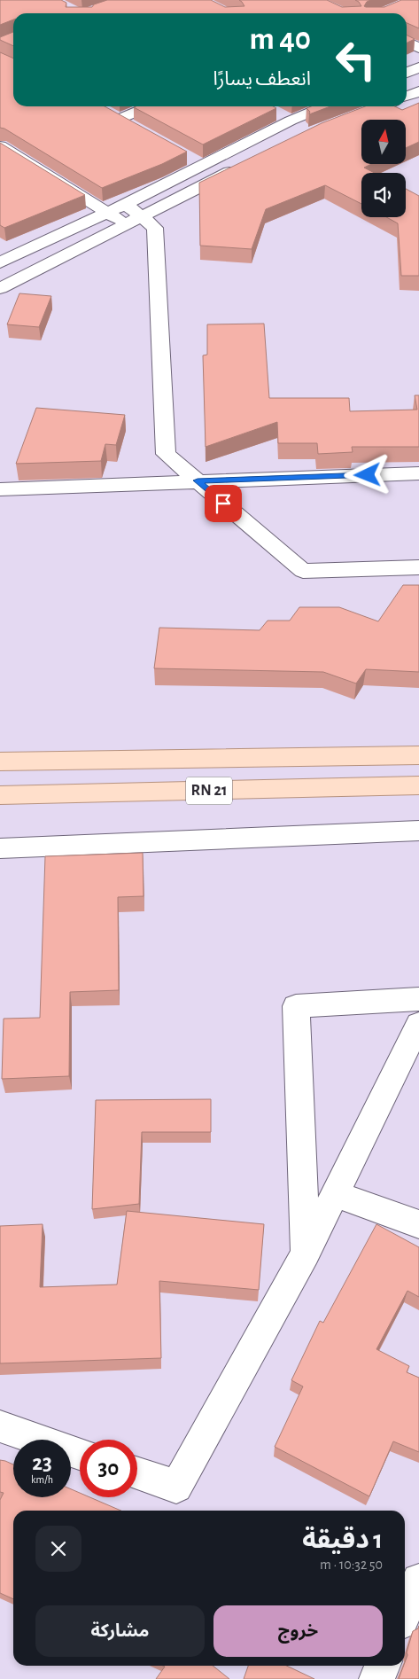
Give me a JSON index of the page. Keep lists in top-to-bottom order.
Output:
{
  "streets": {
    "main road": ["RN 21"]
  },
  "north": "top",
  "page": {
    "turn": ["40 m", "انعطف يسارًا"],
    "speed": "23 km/h",
    "limit": "30",
    "heading": ["1 دقيقة", "50 m · 10:32"],
    "buttons": ["خروج", "مشاركة"]
  }
}
